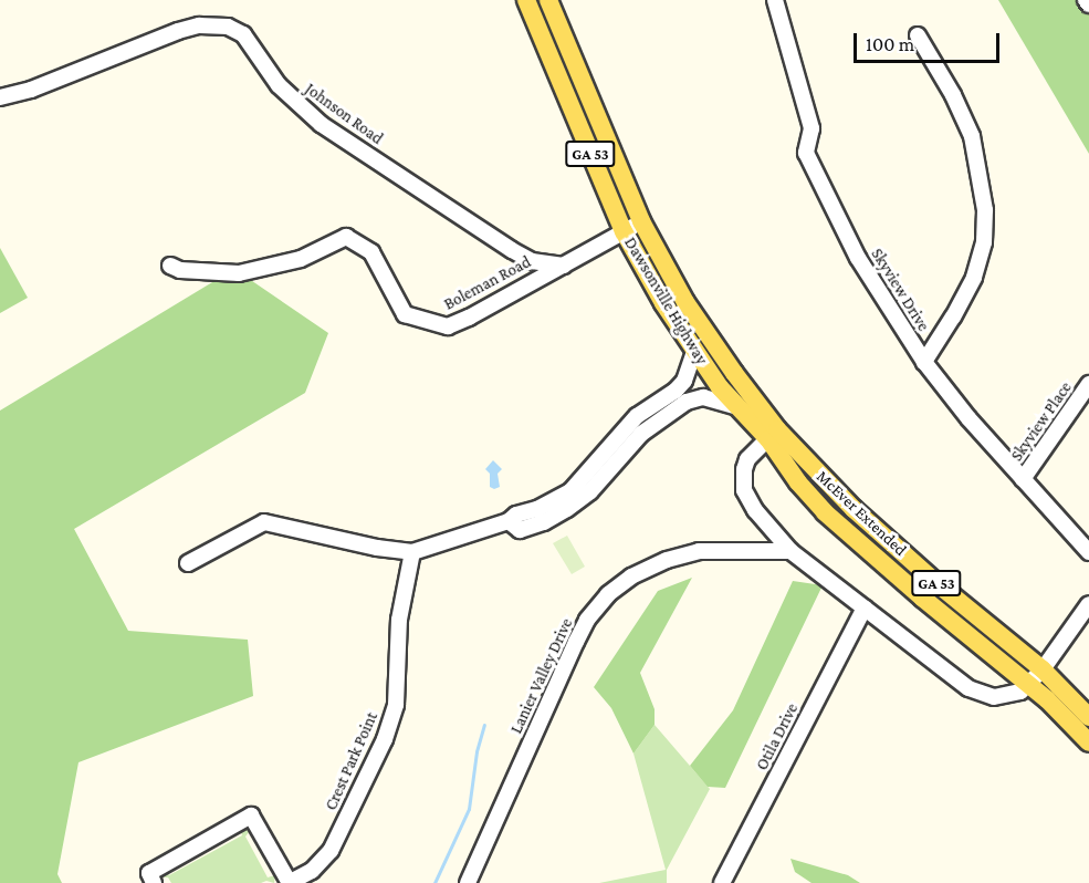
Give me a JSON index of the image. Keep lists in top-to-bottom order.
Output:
{
  "streets": {
    "main road": ["GA 53", "Dawsonville Highway", "McEver Extended"],
    "street": [
      "Johnson Road",
      "Boleman Road",
      "Skyview Drive",
      "Skyview Place",
      "Lanier Valley Drive",
      "Otila Drive",
      "Crest Park Point"
    ]
  },
  "crossings": [
    ["Johnson Road", "Boleman Road"],
    ["GA 53", "McEver Extended"],
    ["Boleman Road", "Dawsonville Highway"],
    ["Skyview Drive", "Skyview Place"],
    ["Dawsonville Highway", "McEver Extended"]
  ],
  "scale_bar": "100 m"
}
